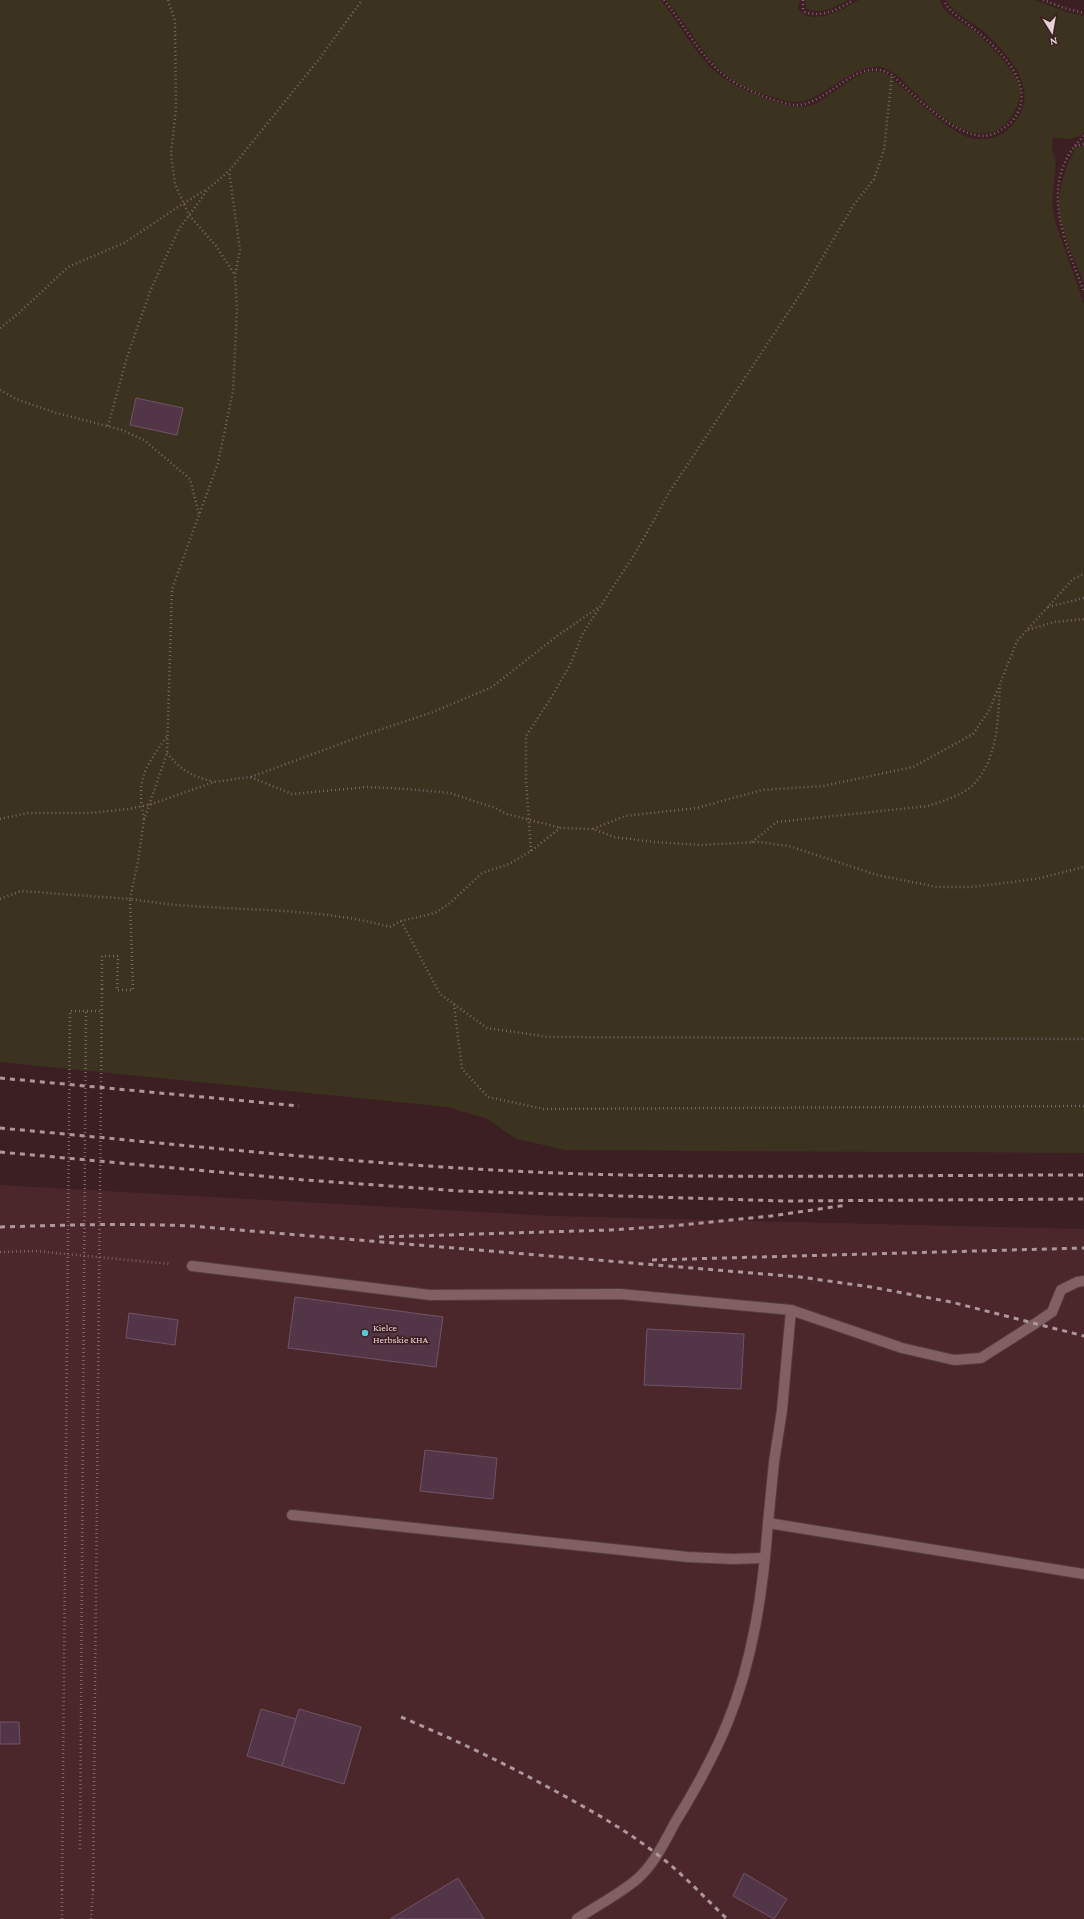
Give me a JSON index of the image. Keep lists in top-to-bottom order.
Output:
{
  "places": ["Kielce Herbskie KHA"],
  "north": "bottom"
}
